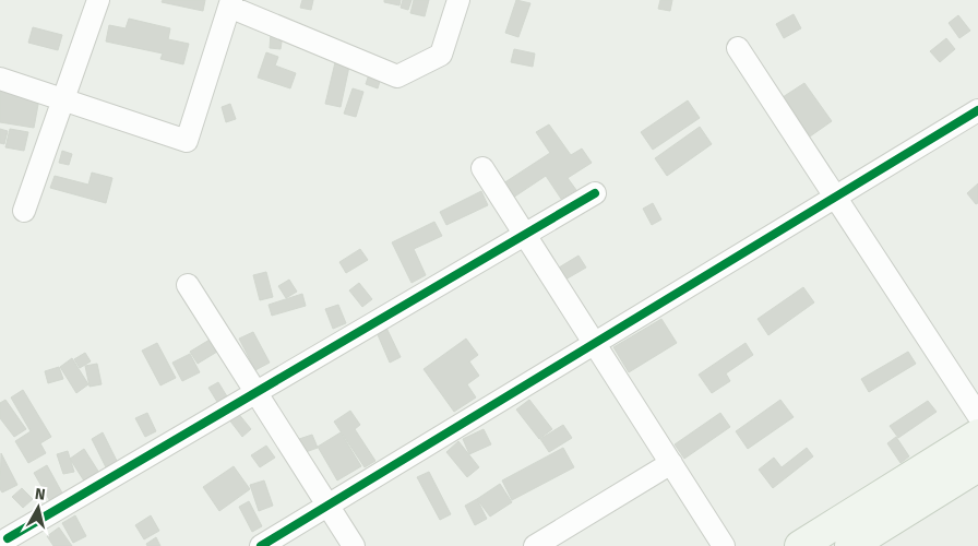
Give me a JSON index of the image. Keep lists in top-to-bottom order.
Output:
{
  "north": "top"
}
